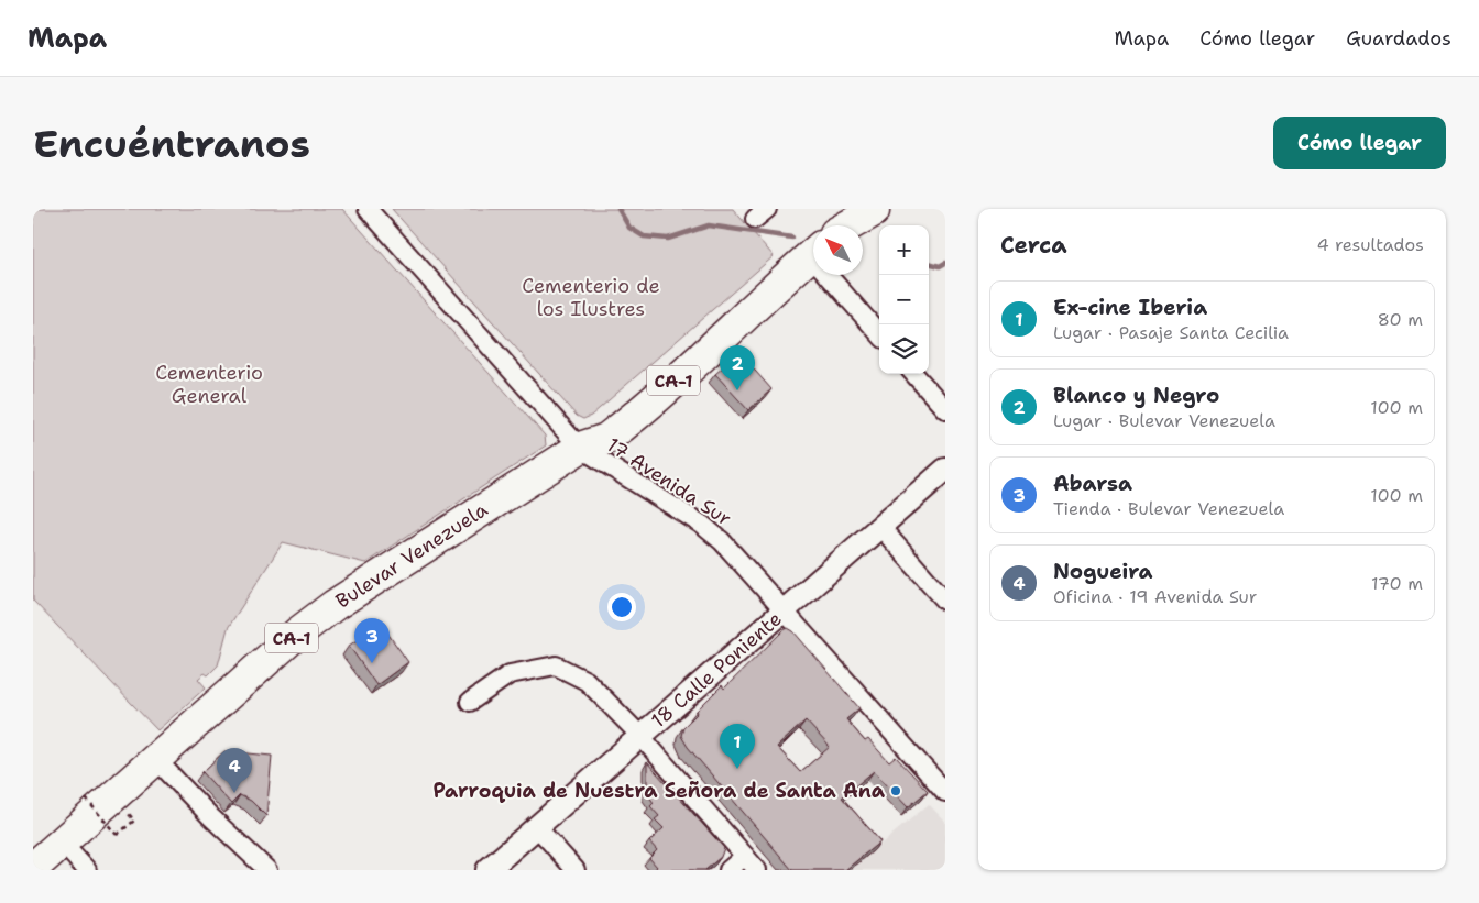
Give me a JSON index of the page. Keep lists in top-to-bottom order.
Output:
{
  "streets": {
    "highway": ["CA-1", "Bulevar Venezuela"],
    "street": ["17 Avenida Sur", "18 Calle Poniente"]
  },
  "crossings": [
    ["17 Avenida Sur", "Bulevar Venezuela"],
    ["17 Avenida Sur", "18 Calle Poniente"]
  ],
  "parks": ["Cementerio de los Ilustres", "Cementerio General"],
  "places": ["Parroquia de Nuestra Señora de Santa Ana"],
  "north": "top left",
  "page": {
    "header": "Mapa",
    "nav": ["Mapa", "Cómo llegar", "Guardados"],
    "buttons": "Cómo llegar",
    "title": "Encuéntranos",
    "heading": ["Cerca", "4 resultados"],
    "map_buttons": ["+", "−"],
    "list": [
      {
        "mark": "1",
        "name": "Ex-cine Iberia",
        "note": "Lugar · Pasaje Santa Cecilia",
        "value": "80 m"
      },
      {
        "mark": "2",
        "name": "Blanco y Negro",
        "note": "Lugar · Bulevar Venezuela",
        "value": "100 m"
      },
      {
        "mark": "3",
        "name": "Abarsa",
        "note": "Tienda · Bulevar Venezuela",
        "value": "100 m"
      },
      {
        "mark": "4",
        "name": "Nogueira",
        "note": "Oficina · 19 Avenida Sur",
        "value": "170 m"
      }
    ],
    "pins": [
      "2",
      "3",
      "1",
      "4"
    ]
  }
}
